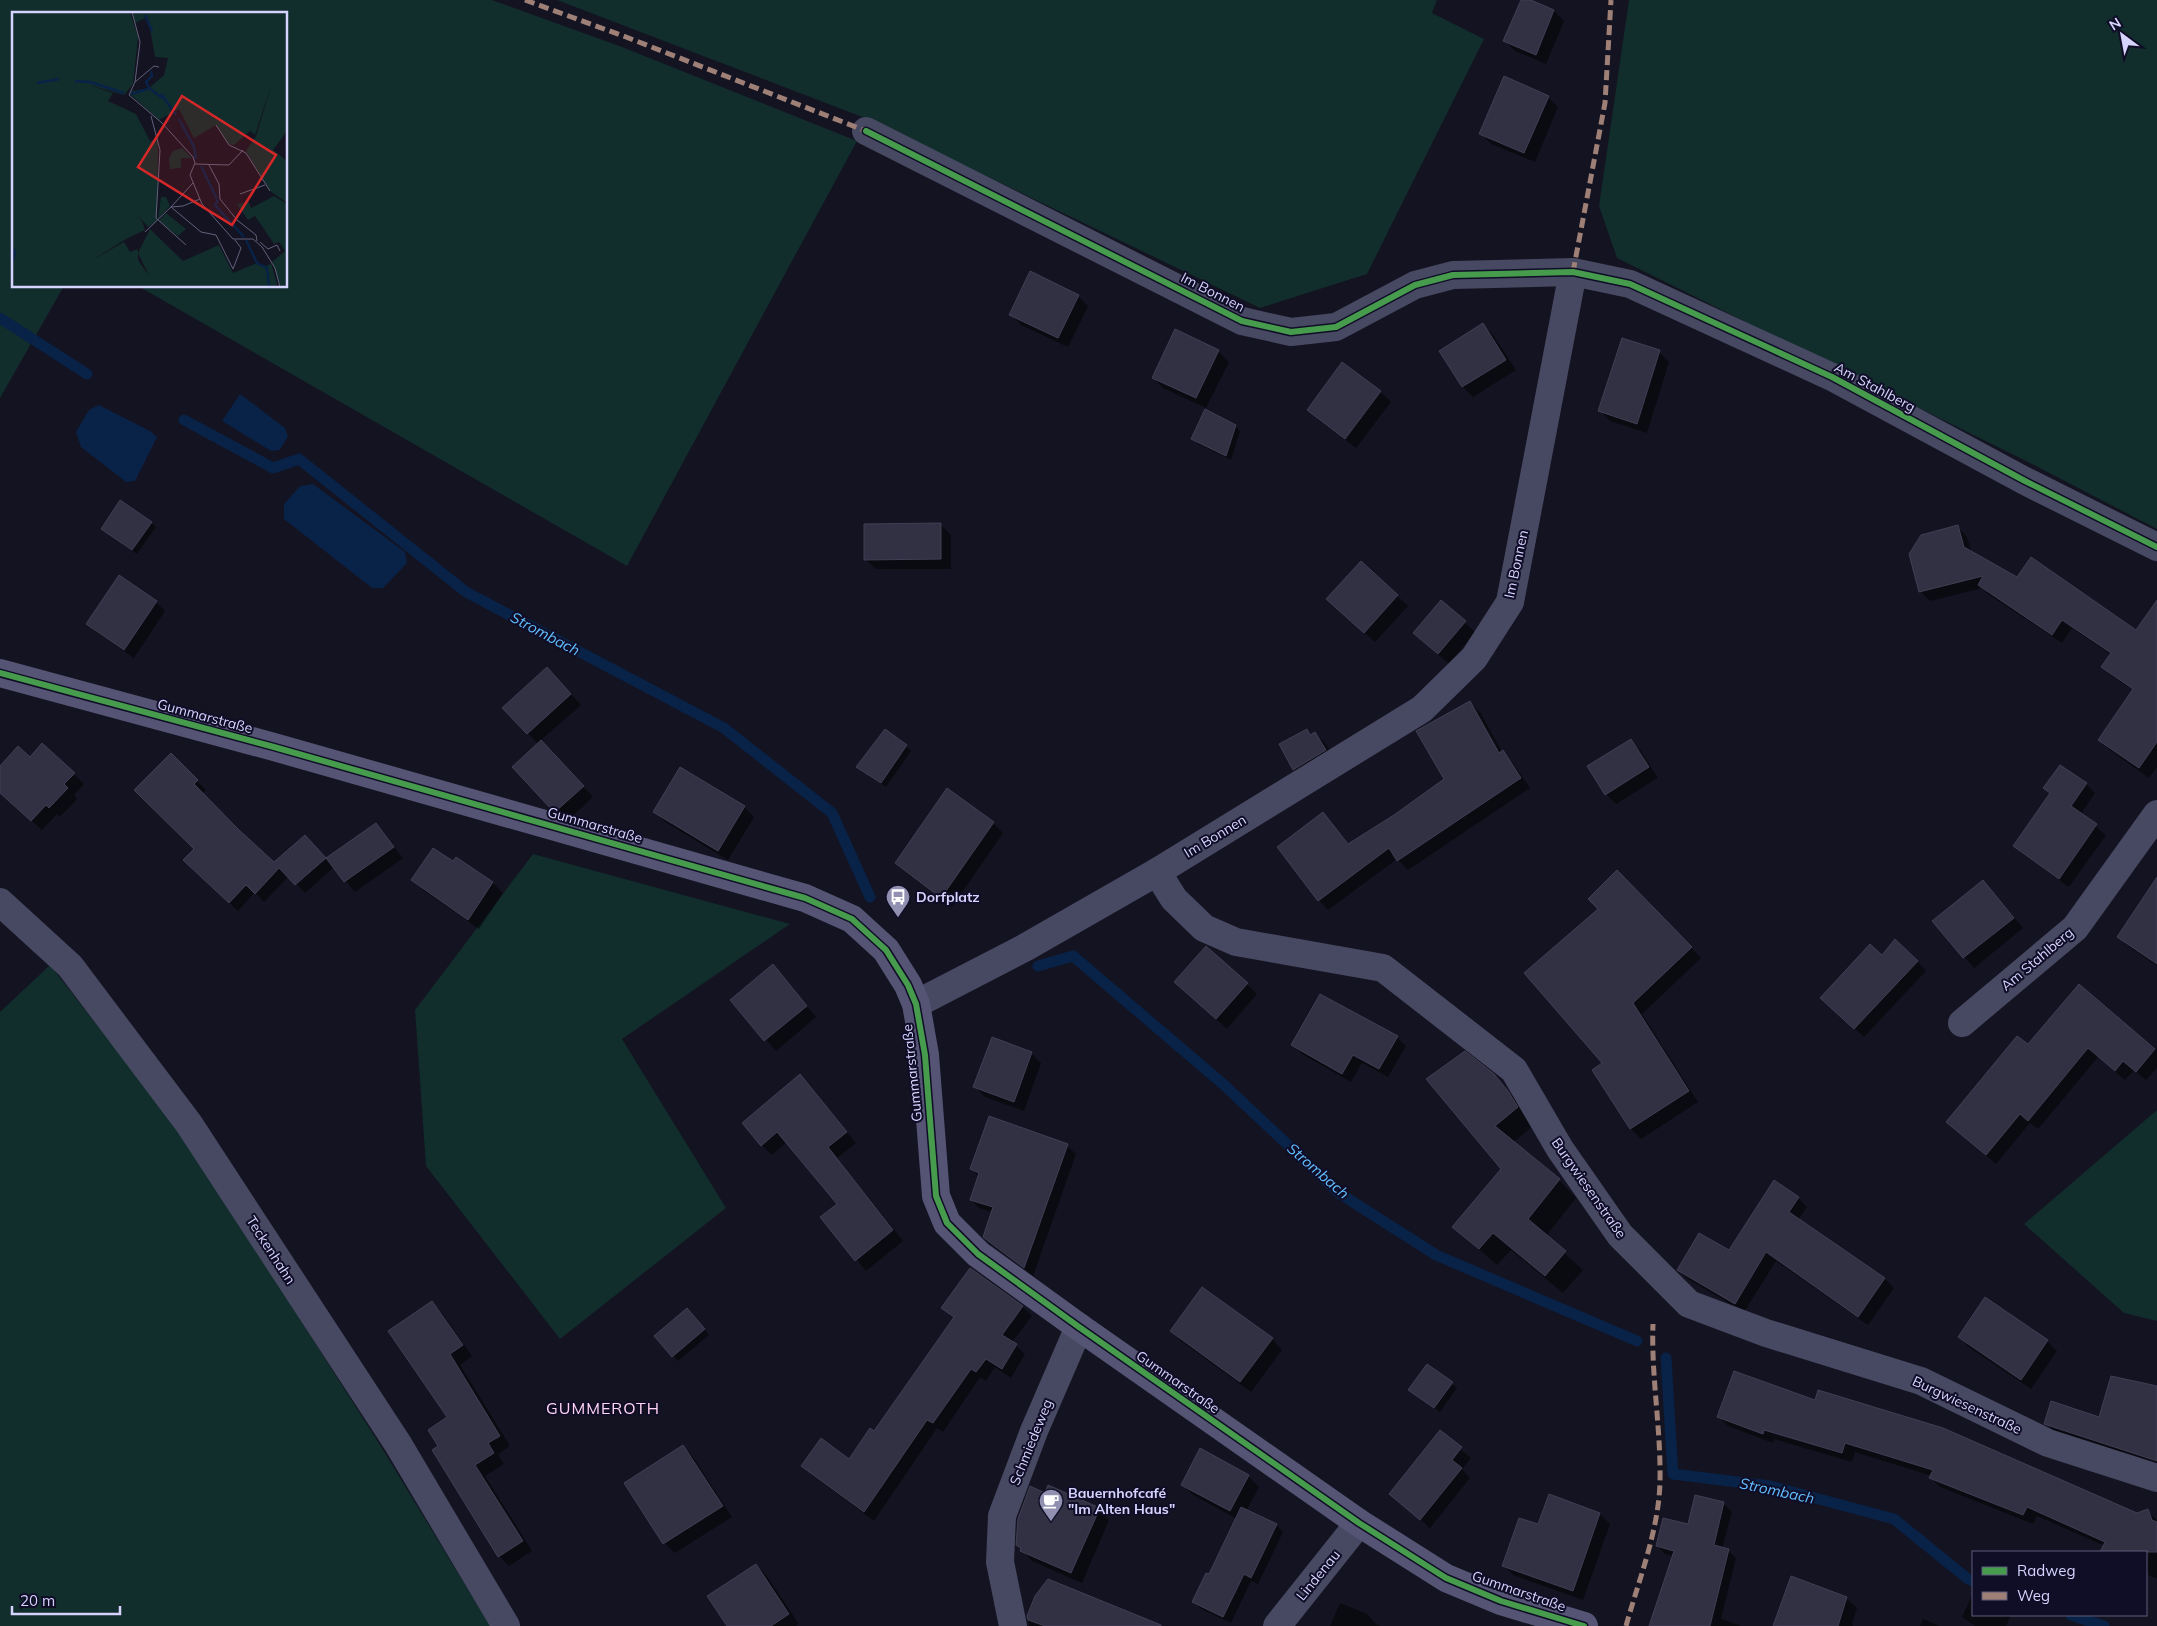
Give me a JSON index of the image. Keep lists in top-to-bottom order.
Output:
{
  "streets": {
    "street": [
      "Im Bonnen",
      "Am Stahlberg",
      "Gummarstraße",
      "Burgwiesenstraße",
      "Teckenhahn",
      "Schmiedeweg",
      "Lindenau"
    ]
  },
  "crossings": [
    ["Im Bonnen", "Am Stahlberg"],
    ["Im Bonnen", "Gummarstraße"],
    ["Im Bonnen", "Burgwiesenstraße"],
    ["Gummarstraße", "Schmiedeweg"],
    ["Gummarstraße", "Lindenau"]
  ],
  "districts": ["GUMMEROTH"],
  "water": ["Strombach"],
  "places": {
    "bus stop": ["Dorfplatz"],
    "cafe": ["Bauernhofcafé \"Im Alten Haus\""]
  },
  "legend": ["Radweg", "Weg"],
  "scale_bar": "20 m",
  "north": "top left"
}
